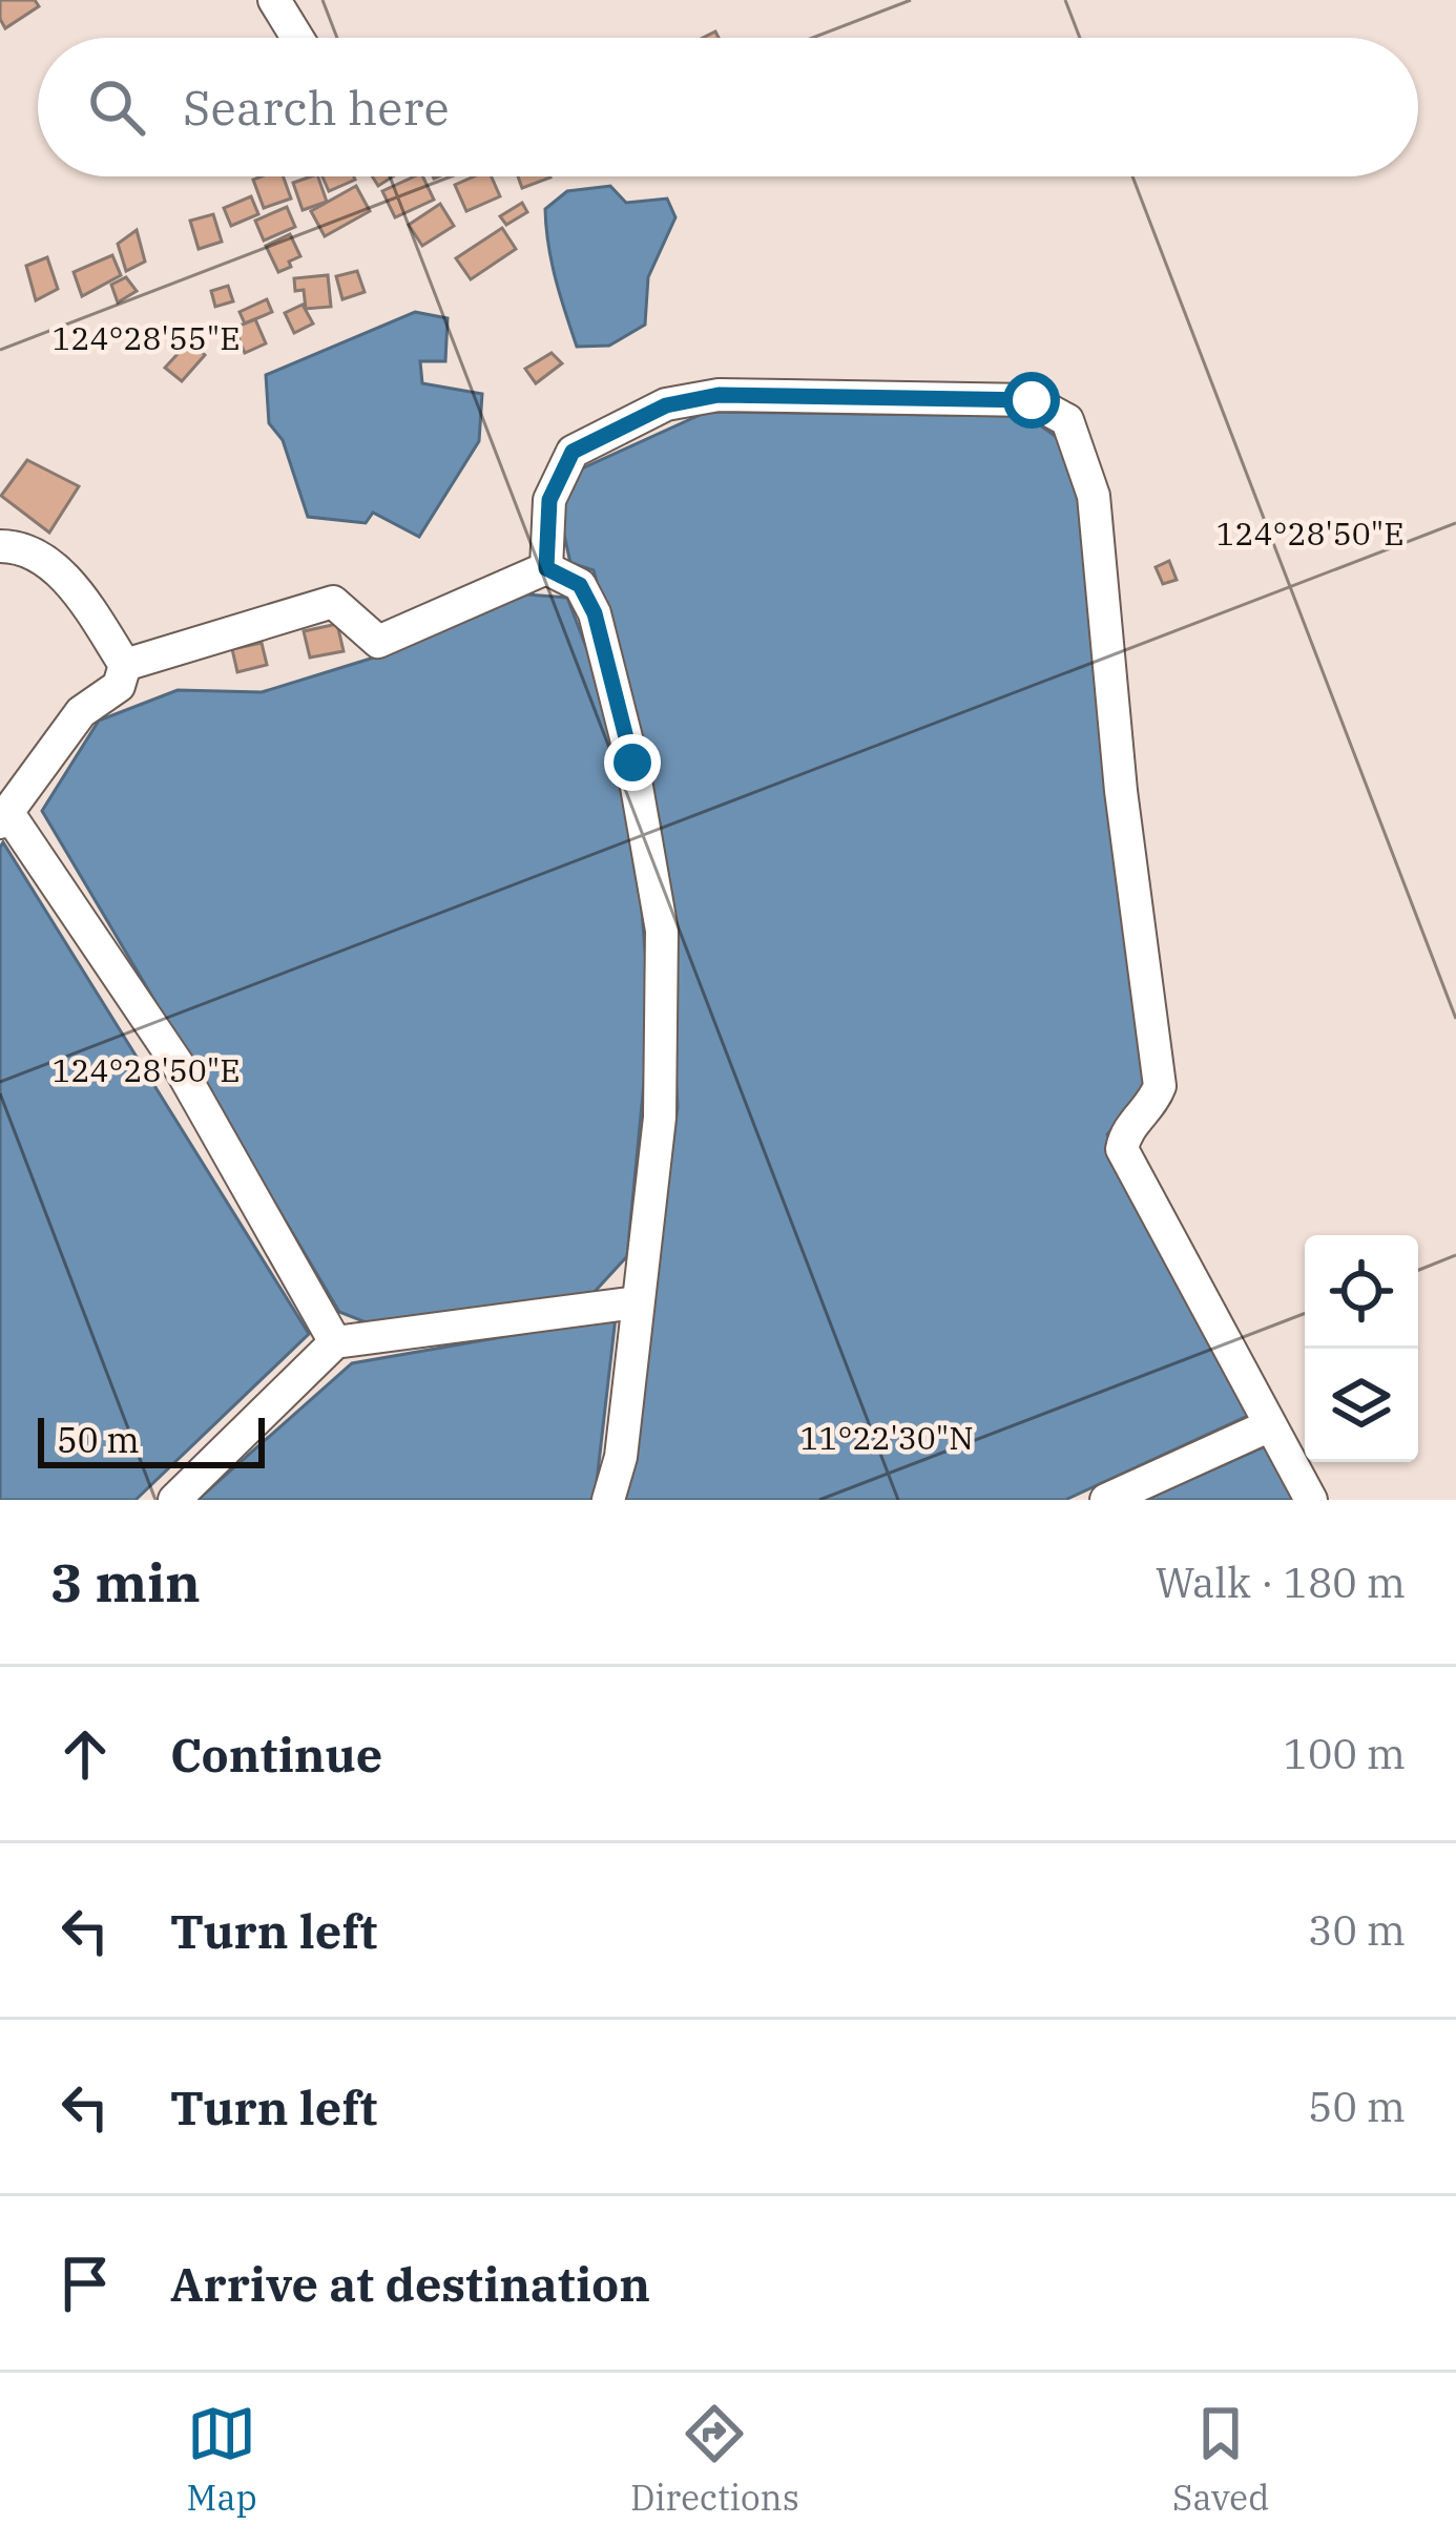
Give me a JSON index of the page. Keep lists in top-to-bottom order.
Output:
{
  "scale_bar": "50 m",
  "page": {
    "search": "Search here",
    "scale": "50 m",
    "heading": ["3 min", "Walk · 180 m"],
    "list": [
      ["Continue", "100 m"],
      ["Turn left", "30 m"],
      ["Turn left", "50 m"],
      "Arrive at destination"
    ],
    "nav": ["Map", "Directions", "Saved"]
  },
  "coordinates": ["124°28'55\"E", "124°28'50\"E", "11°22'30\"N"]
}
